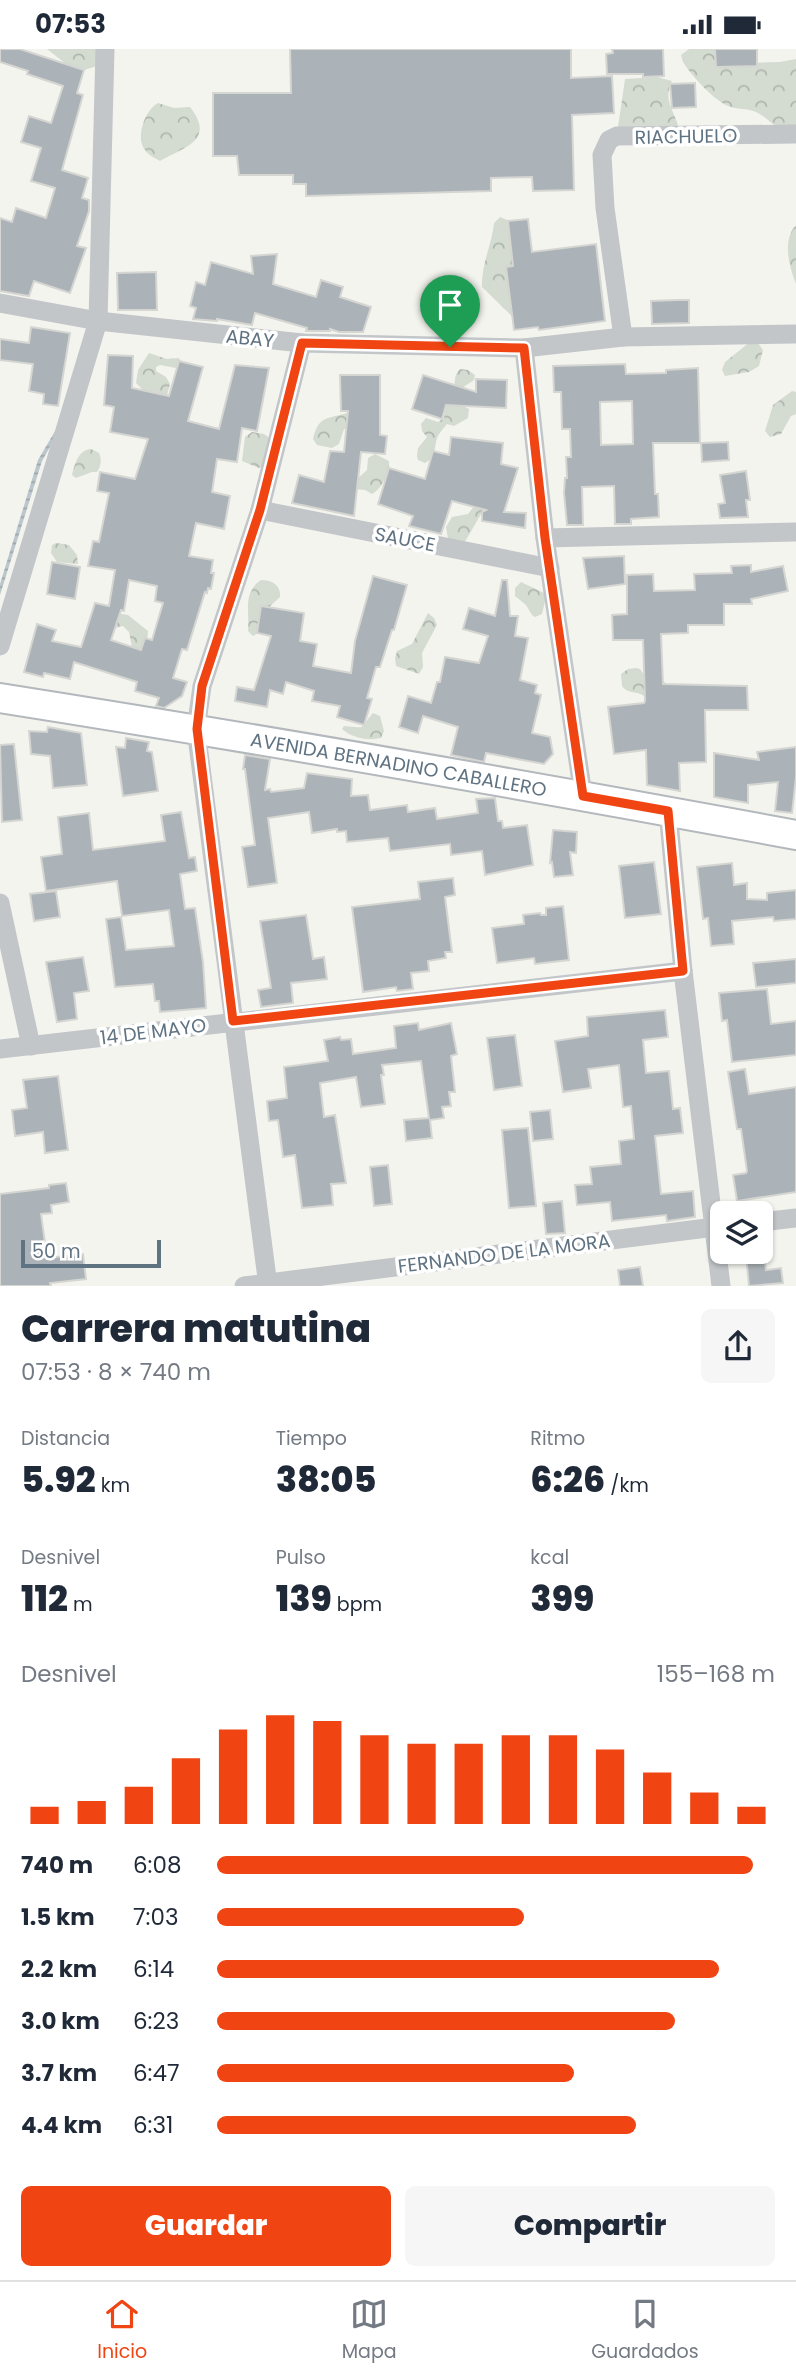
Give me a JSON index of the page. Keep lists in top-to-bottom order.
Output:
{
  "streets": {
    "street": [
      "RIACHUELO",
      "ABAY",
      "SAUCE",
      "AVENIDA BERNADINO CABALLERO",
      "14 DE MAYO",
      "FERNANDO DE LA MORA"
    ]
  },
  "crossings": [
    ["RIACHUELO", "ABAY"]
  ],
  "scale_bar": "50 m",
  "page": {
    "status": "07:53",
    "scale": "50 m",
    "heading": ["Carrera matutina", "07:53 · 8 × 740 m"],
    "stats": [
      ["Distancia", "5.92 km"],
      ["Tiempo", "38:05"],
      ["Ritmo", "6:26 /km"],
      ["Desnivel", "112 m"],
      ["Pulso", "139 bpm"],
      ["kcal", "399"]
    ],
    "chart": ["Desnivel", "155–168 m"],
    "list": [
      {
        "name": "740 m",
        "note": "6:08"
      },
      {
        "name": "1.5 km",
        "note": "7:03"
      },
      {
        "name": "2.2 km",
        "note": "6:14"
      },
      {
        "name": "3.0 km",
        "note": "6:23"
      },
      {
        "name": "3.7 km",
        "note": "6:47"
      },
      {
        "name": "4.4 km",
        "note": "6:31"
      }
    ],
    "buttons": ["Guardar", "Compartir"],
    "tabs": ["Inicio", "Mapa", "Guardados"]
  }
}
